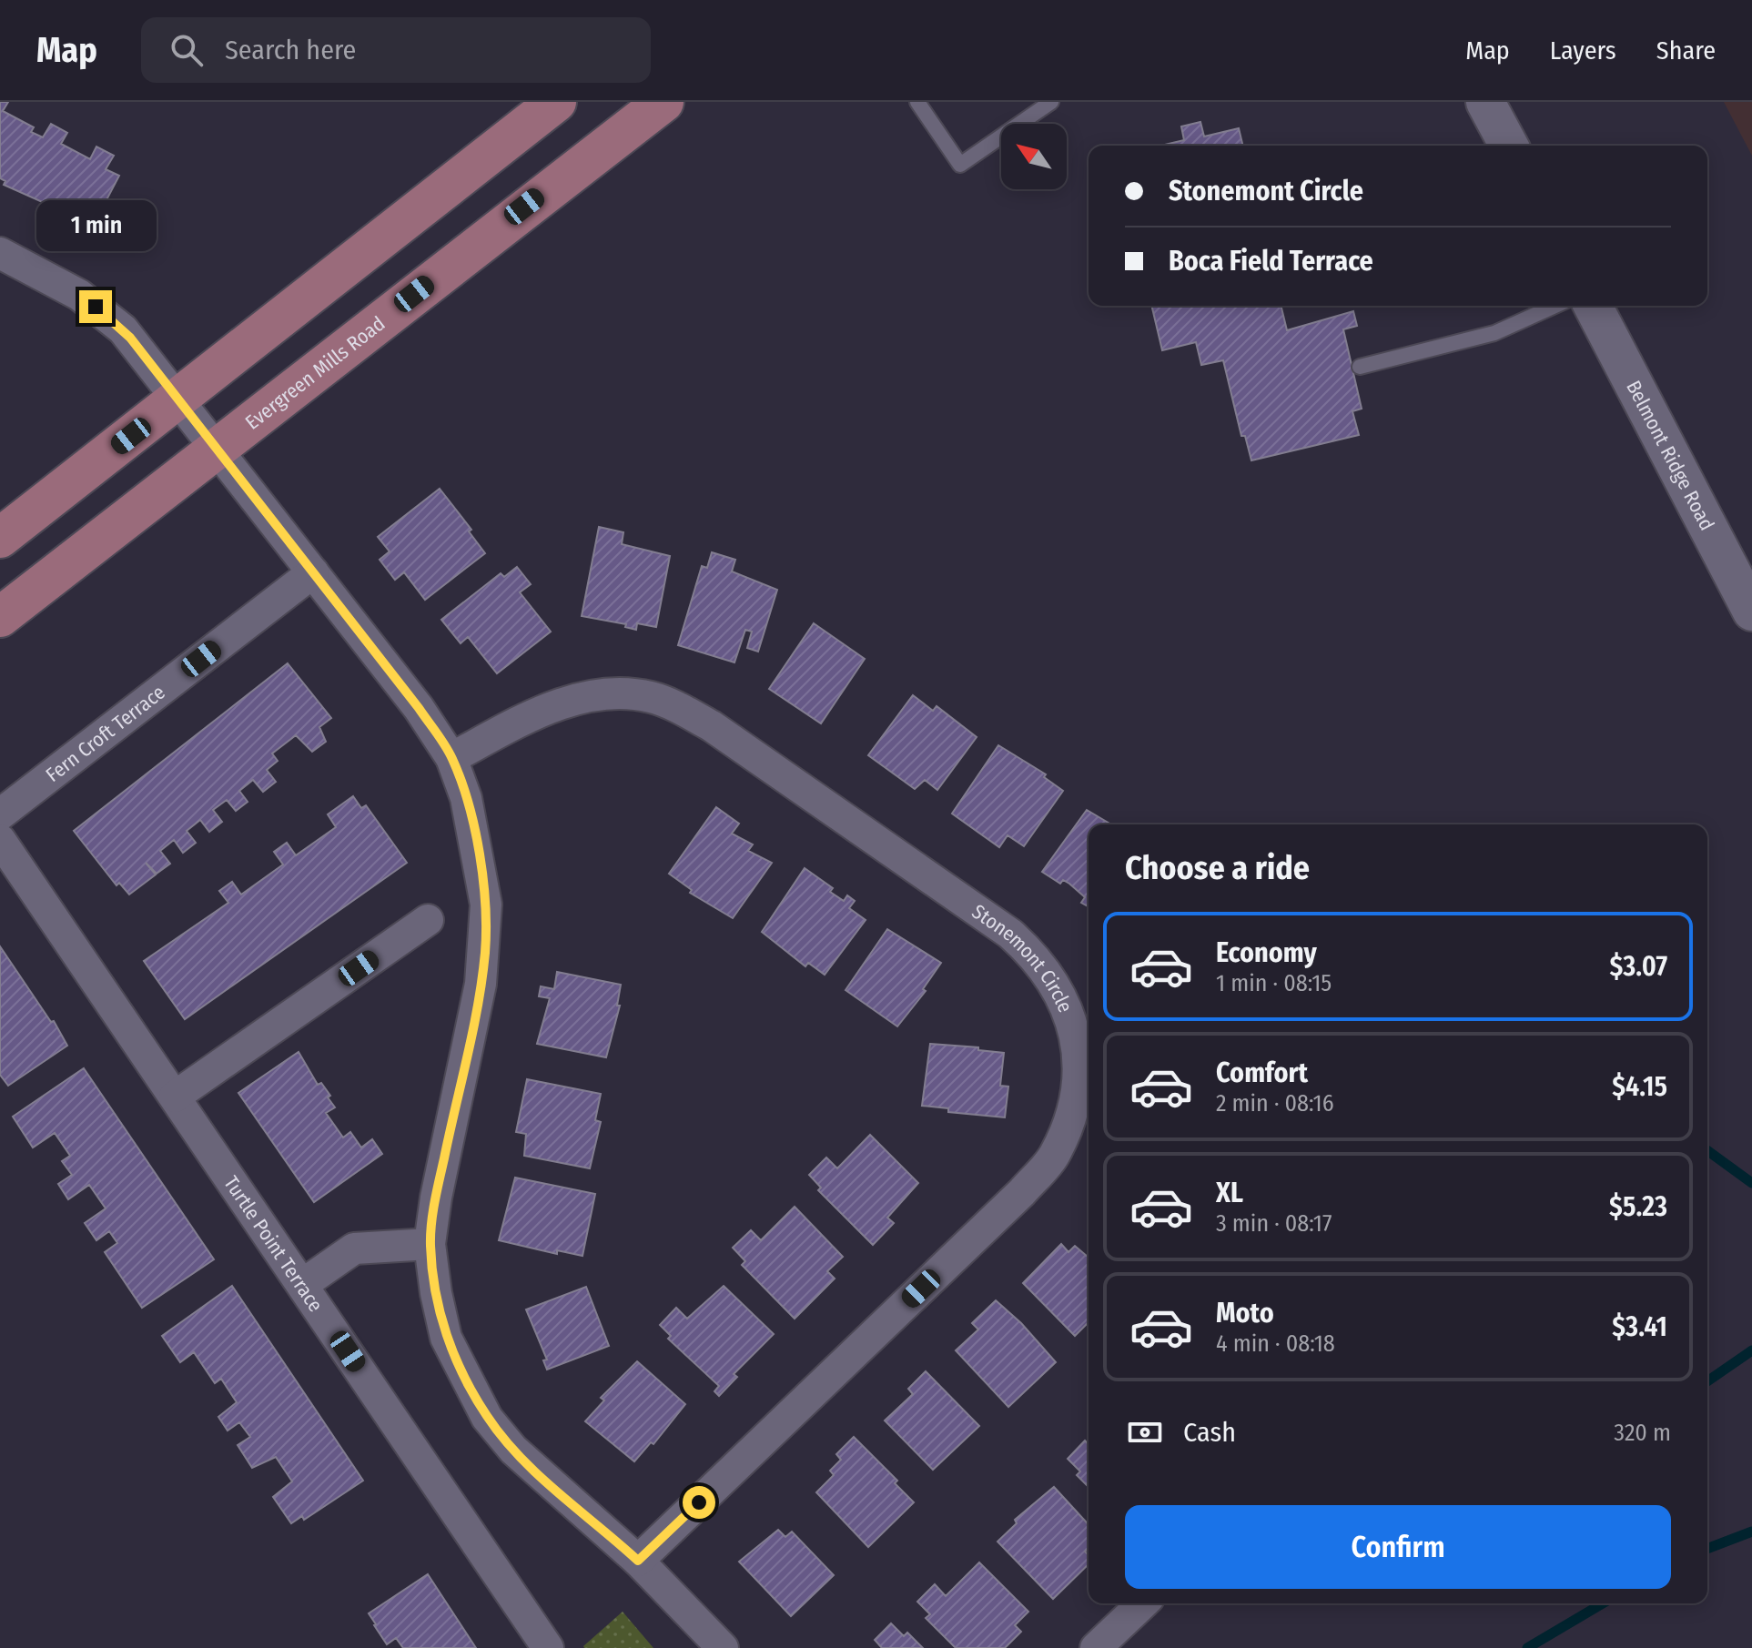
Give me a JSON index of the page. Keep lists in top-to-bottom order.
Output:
{
  "streets": {
    "main road": ["Evergreen Mills Road"],
    "street": [
      "Belmont Ridge Road",
      "Fern Croft Terrace",
      "Stonemont Circle",
      "Turtle Point Terrace"
    ]
  },
  "north": "top left",
  "page": {
    "header": "Map",
    "search": "Search here",
    "nav": ["Map", "Layers", "Share"],
    "banner": ["Stonemont Circle", "Boca Field Terrace"],
    "bubble": "1 min",
    "heading": "Choose a ride",
    "list": [
      {
        "name": "Economy",
        "note": "1 min · 08:15",
        "value": "$3.07"
      },
      {
        "name": "Comfort",
        "note": "2 min · 08:16",
        "value": "$4.15"
      },
      {
        "name": "XL",
        "note": "3 min · 08:17",
        "value": "$5.23"
      },
      {
        "name": "Moto",
        "note": "4 min · 08:18",
        "value": "$3.41"
      }
    ],
    "pay": ["Cash", "320 m"],
    "buttons": "Confirm"
  }
}
